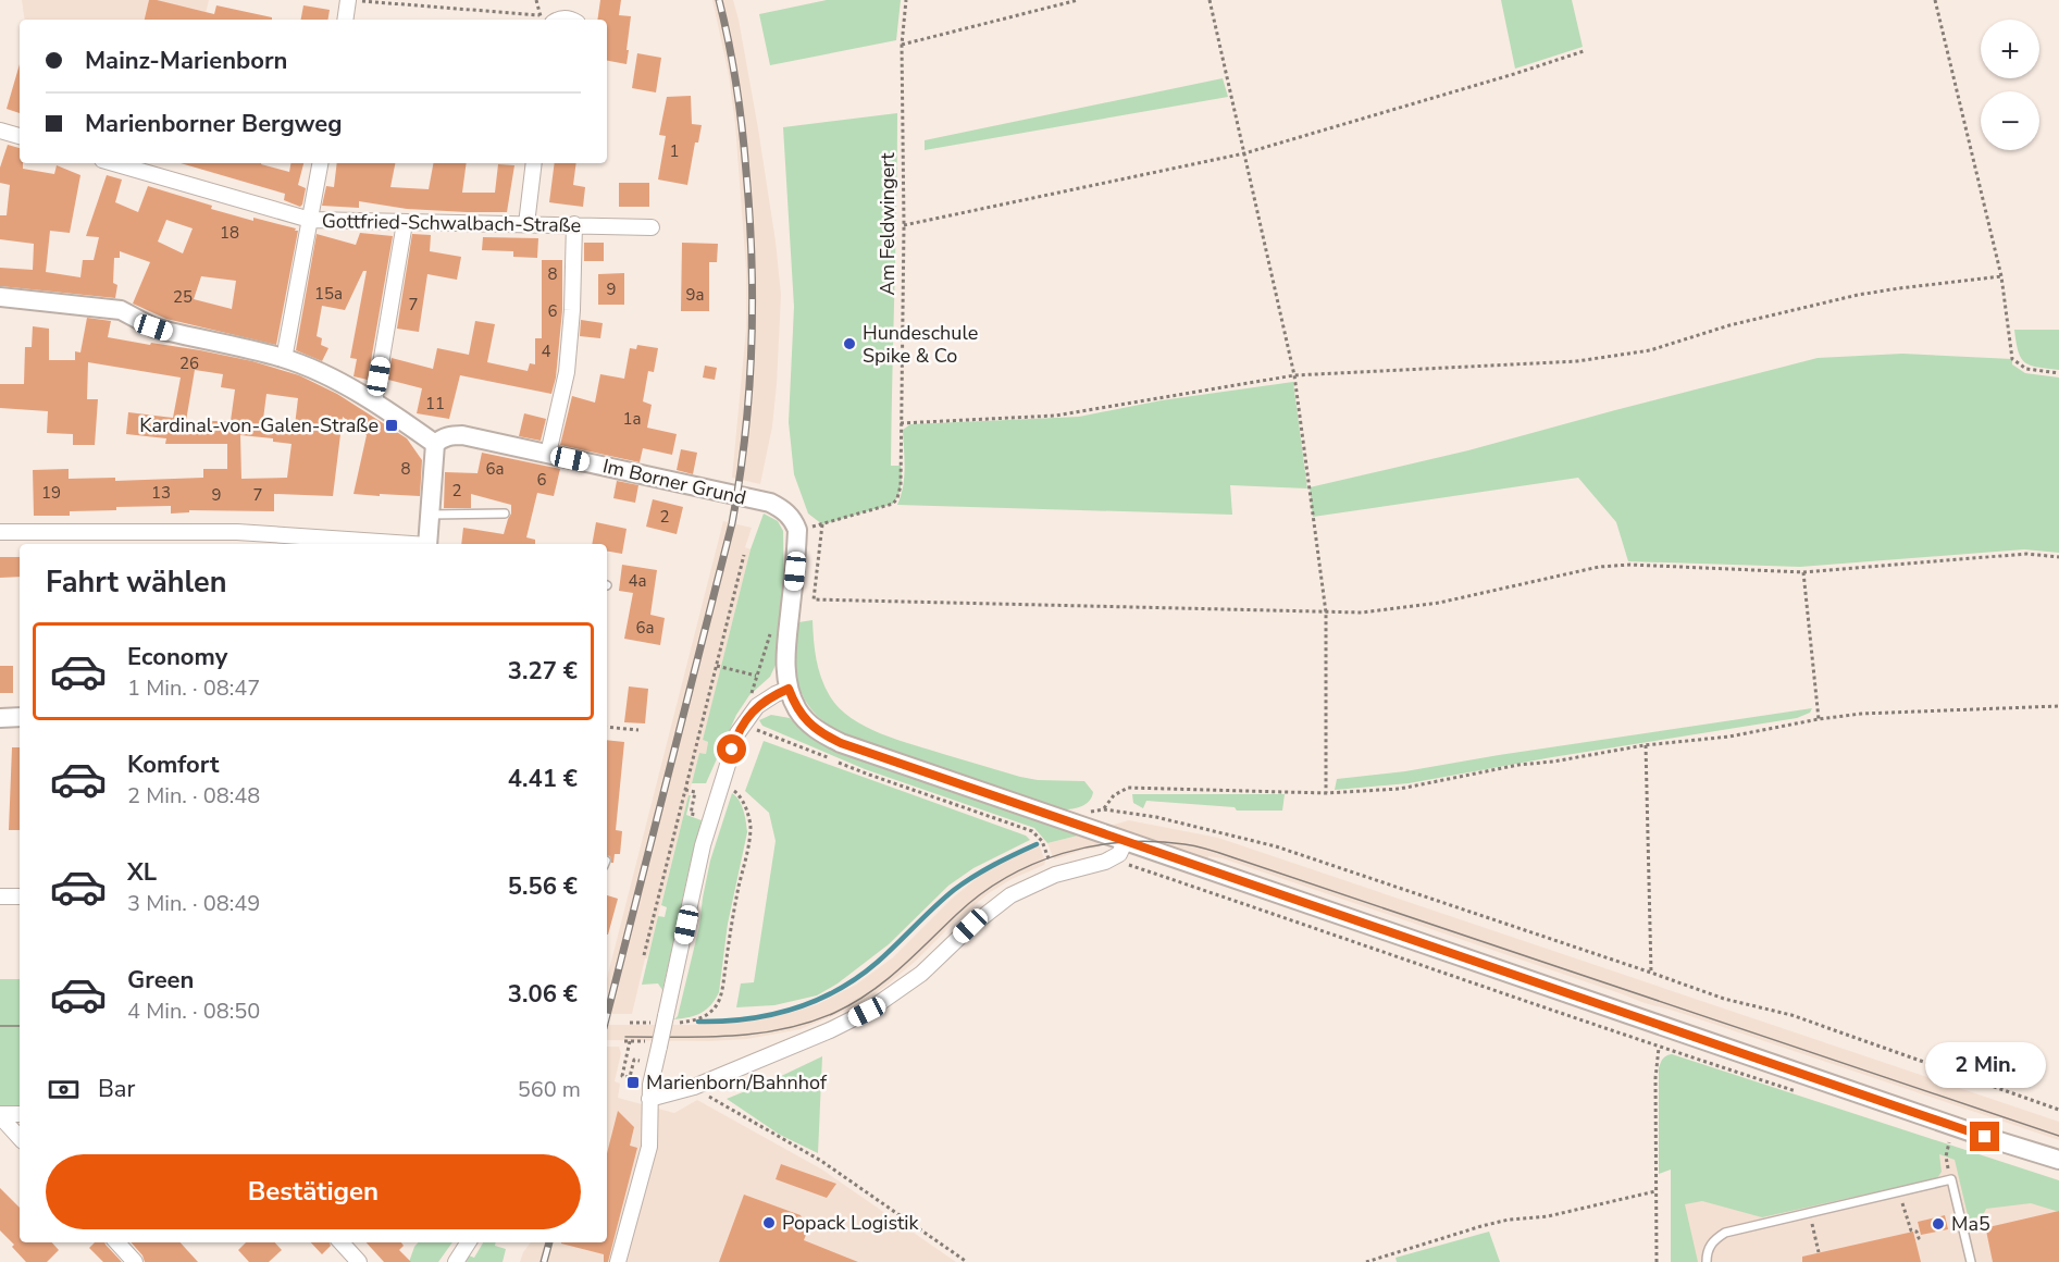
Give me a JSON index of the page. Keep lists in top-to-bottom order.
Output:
{
  "streets": {
    "street": ["Gottfried-Schwalbach-Straße", "Im Borner Grund"],
    "path": ["Am Feldwingert"]
  },
  "crossings": [
    ["Am Feldwingert", "Im Borner Grund"]
  ],
  "places": {
    "other": ["Hundeschule Spike & Co", "Popack Logistik", "Ma5"],
    "transit": ["Kardinal-von-Galen-Straße", "Marienborn/Bahnhof"]
  },
  "house_numbers": [
    "1",
    "18",
    "8",
    "9",
    "15a",
    "9a",
    "25",
    "7",
    "6",
    "4",
    "26",
    "11",
    "1a",
    "8",
    "6a",
    "6",
    "2",
    "19",
    "13",
    "9",
    "7",
    "2",
    "4a",
    "6a"
  ],
  "page": {
    "map_buttons": ["+", "−"],
    "banner": ["Mainz-Marienborn", "Marienborner Bergweg"],
    "heading": "Fahrt wählen",
    "list": [
      {
        "name": "Economy",
        "note": "1 Min. · 08:47",
        "value": "3.27 €"
      },
      {
        "name": "Komfort",
        "note": "2 Min. · 08:48",
        "value": "4.41 €"
      },
      {
        "name": "XL",
        "note": "3 Min. · 08:49",
        "value": "5.56 €"
      },
      {
        "name": "Green",
        "note": "4 Min. · 08:50",
        "value": "3.06 €"
      }
    ],
    "bubble": "2 Min.",
    "pay": ["Bar", "560 m"],
    "buttons": "Bestätigen"
  }
}
